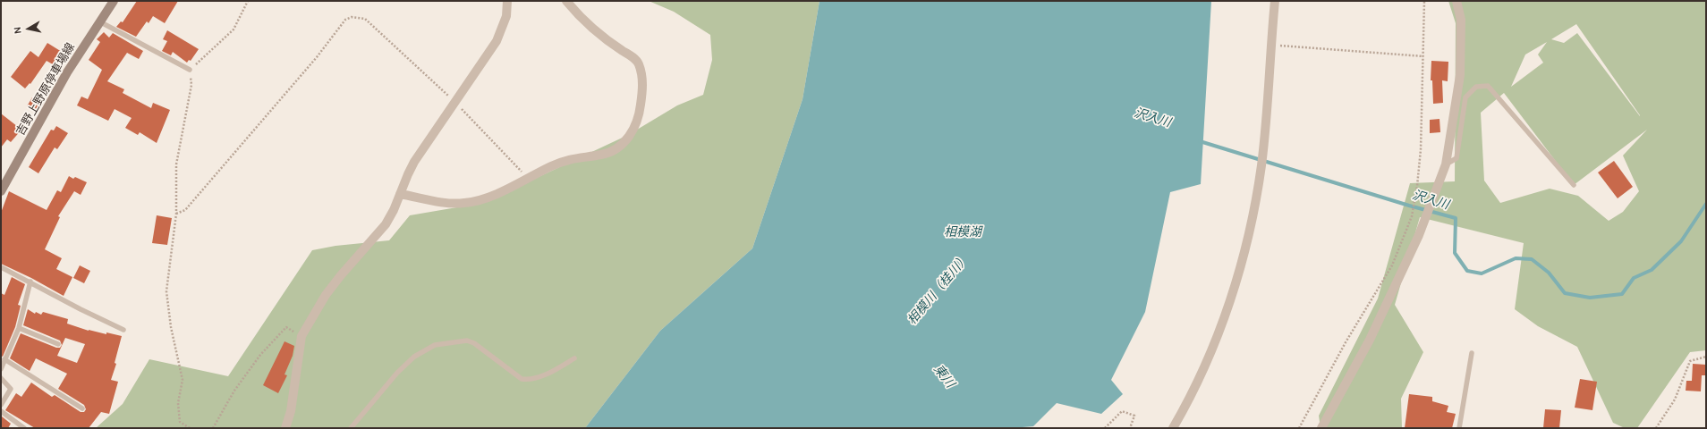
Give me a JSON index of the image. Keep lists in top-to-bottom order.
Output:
{
  "streets": {
    "main road": ["吉野上野原停車場線"]
  },
  "water": [
    "沢入川",
    "相模湖",
    "相模川（桂川）",
    "東川"
  ],
  "north": "left"
}
